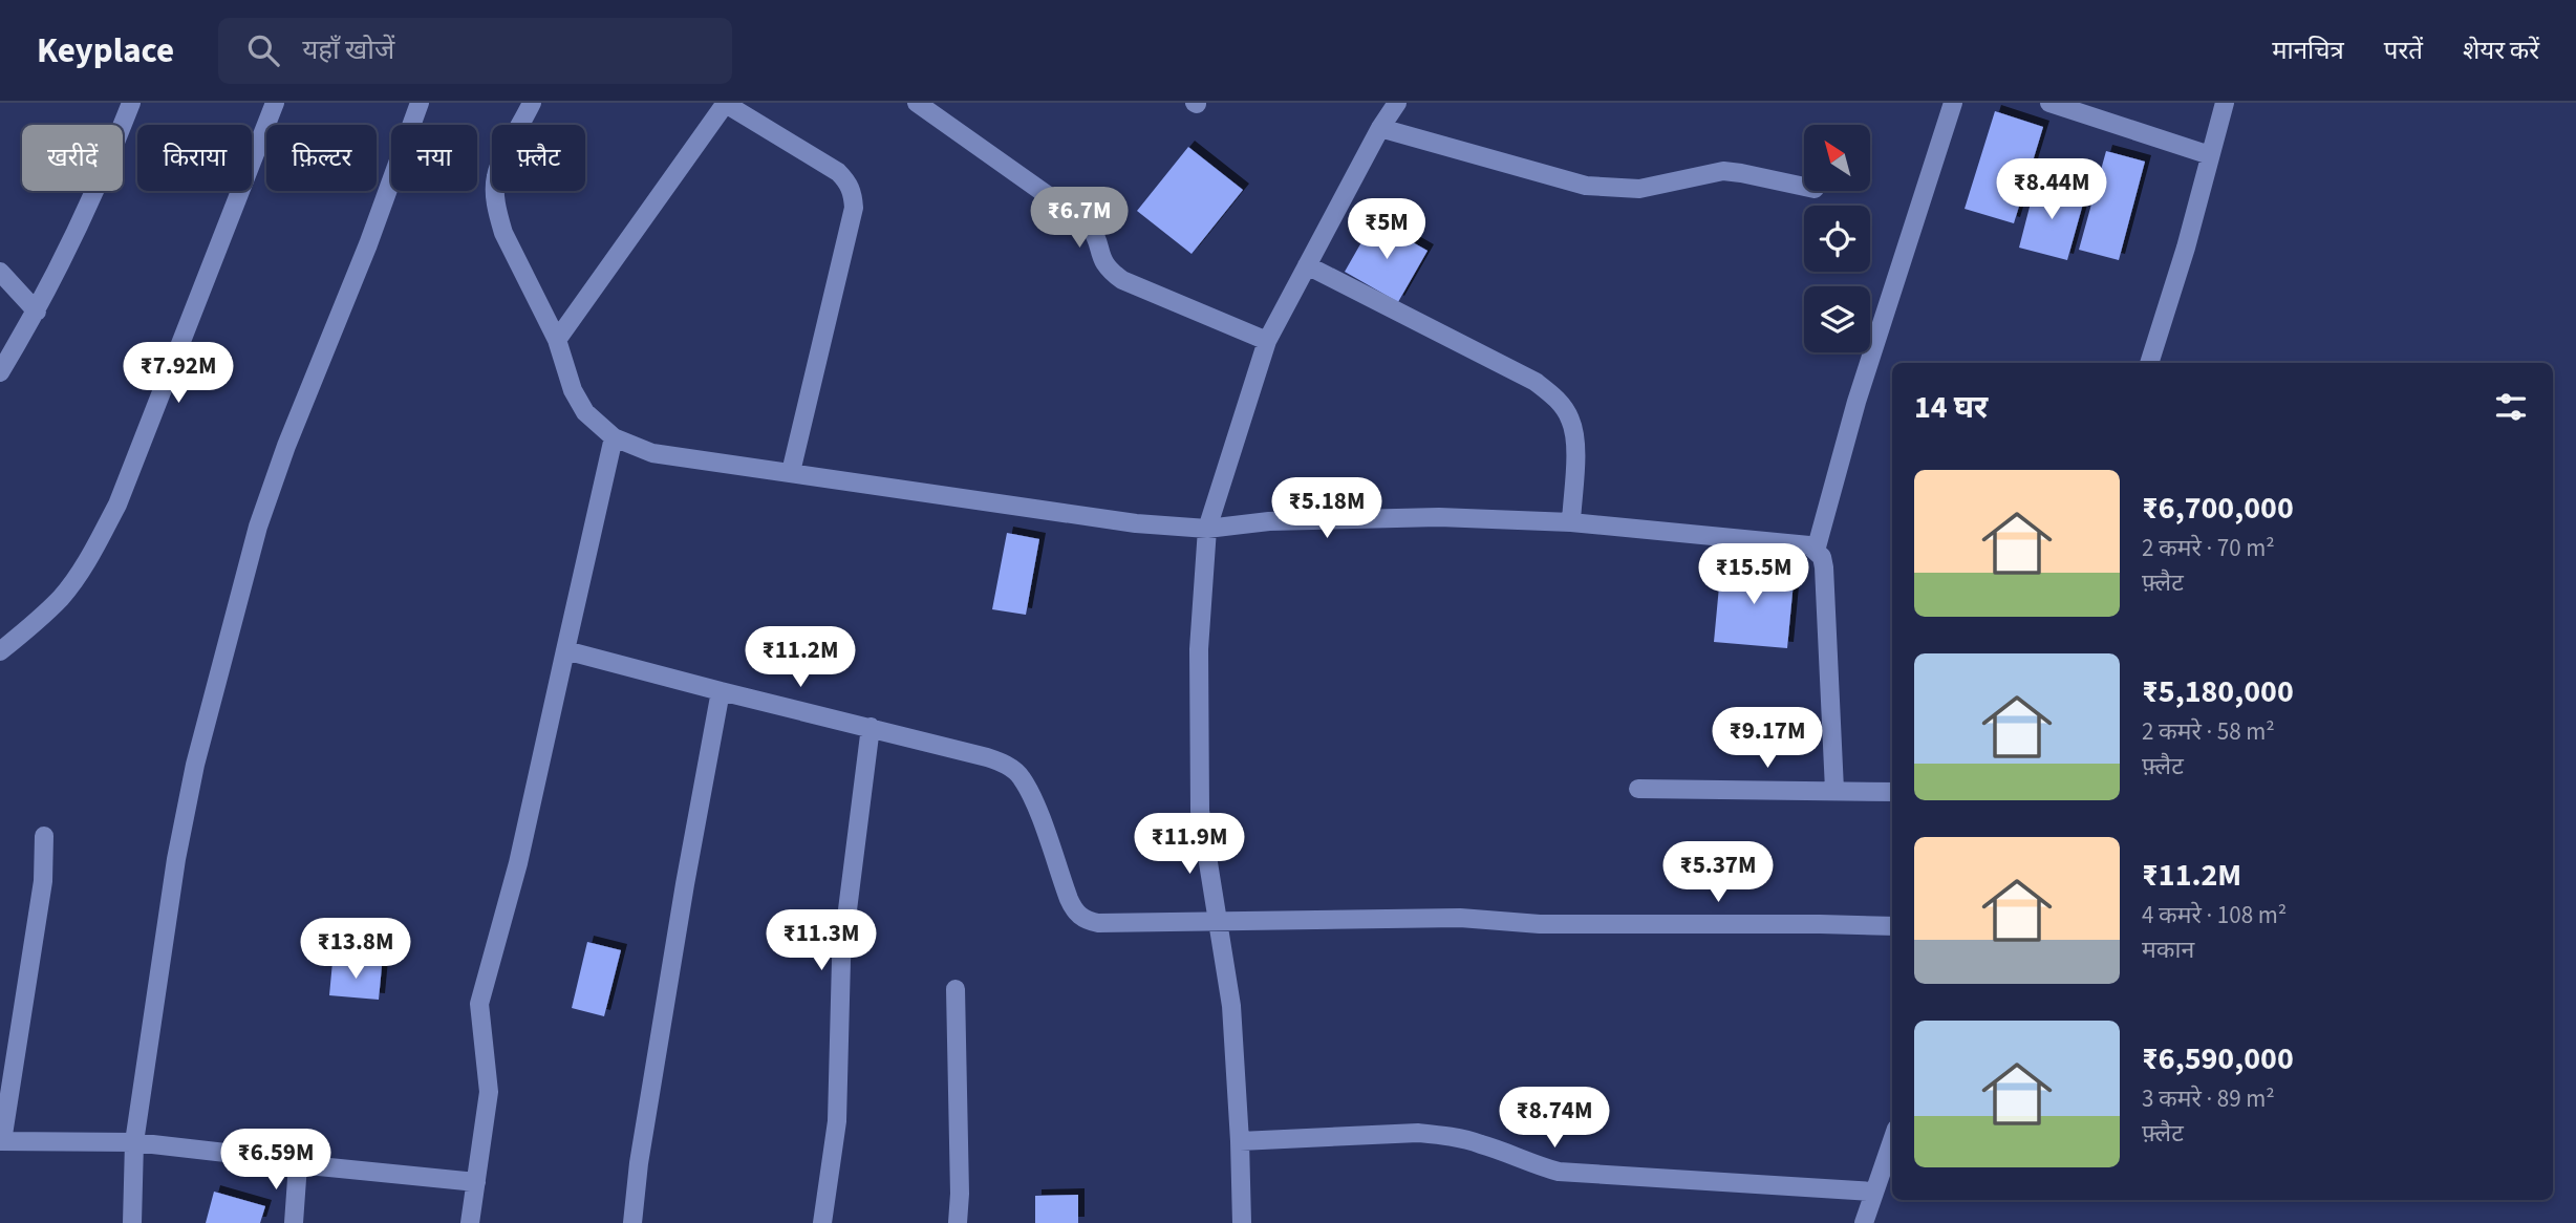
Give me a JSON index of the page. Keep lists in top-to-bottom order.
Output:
{
  "north": "top left",
  "page": {
    "header": "Keyplace",
    "search": "यहाँ खोजें",
    "nav": ["मानचित्र", "परतें", "शेयर करें"],
    "chip": [
      "खरीदें",
      "किराया",
      "फ़िल्टर",
      "नया",
      "फ़्लैट"
    ],
    "price": [
      "₹8.44M",
      "₹6.7M",
      "₹5M",
      "₹7.92M",
      "₹5.18M",
      "₹15.5M",
      "₹11.2M",
      "₹9.17M",
      "₹11.9M",
      "₹5.37M",
      "₹11.3M",
      "₹13.8M",
      "₹8.74M",
      "₹6.59M"
    ],
    "heading": "14 घर",
    "list": [
      {
        "name": "₹6,700,000",
        "note": "2 कमरे · 70 m² · फ़्लैट"
      },
      {
        "name": "₹5,180,000",
        "note": "2 कमरे · 58 m² · फ़्लैट"
      },
      {
        "name": "₹11.2M",
        "note": "4 कमरे · 108 m² · मकान"
      },
      {
        "name": "₹6,590,000",
        "note": "3 कमरे · 89 m² · फ़्लैट"
      }
    ]
  }
}
